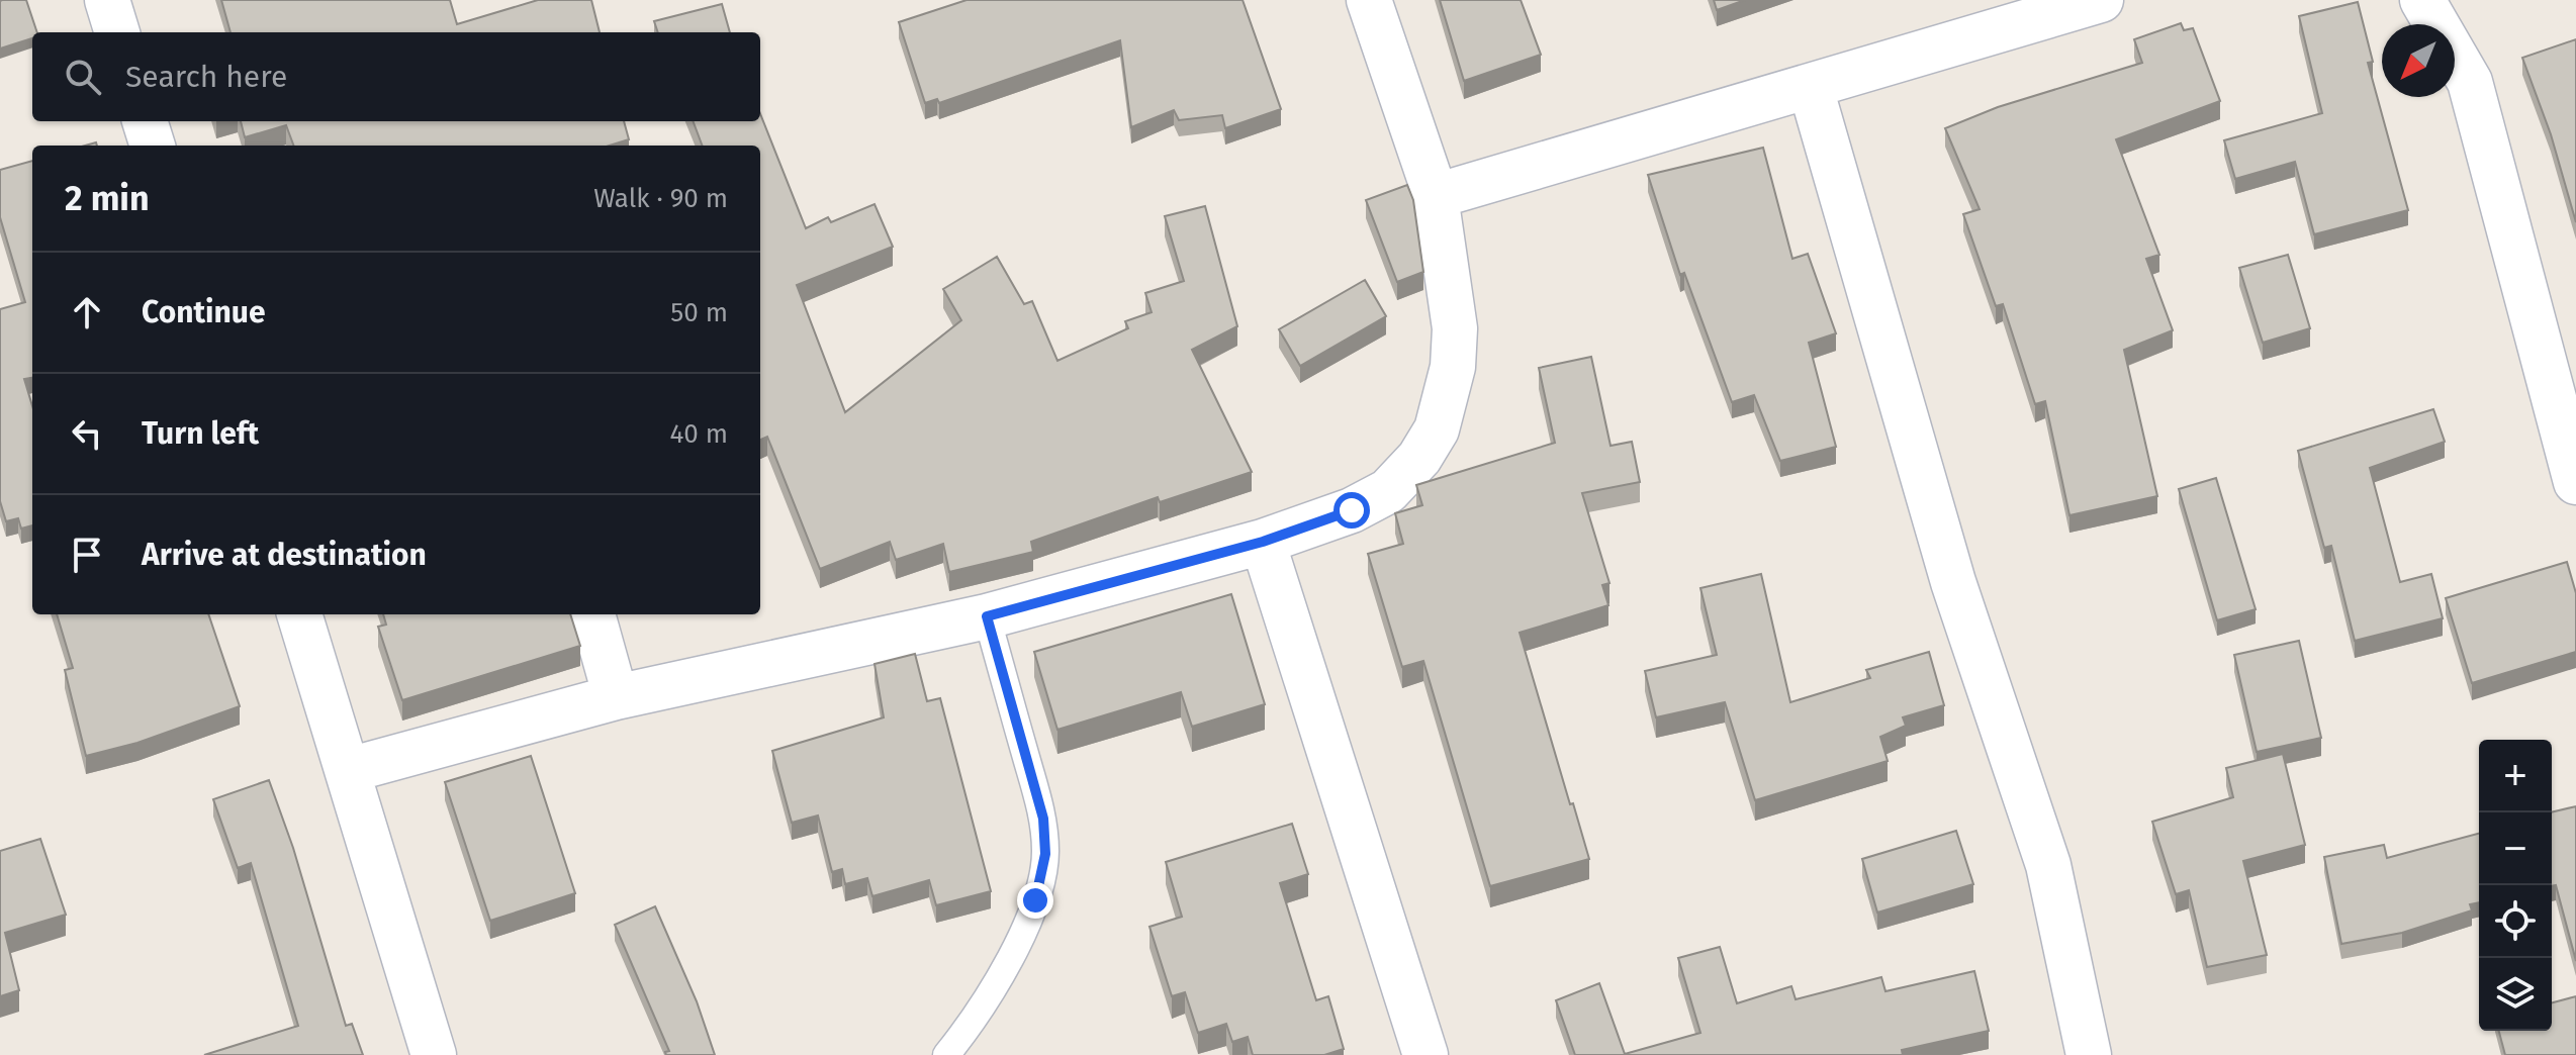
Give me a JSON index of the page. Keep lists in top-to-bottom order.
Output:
{
  "north": "bottom left",
  "page": {
    "search": "Search here",
    "heading": ["2 min", "Walk · 90 m"],
    "list": [
      ["Continue", "50 m"],
      ["Turn left", "40 m"],
      "Arrive at destination"
    ],
    "map_buttons": ["+", "−"]
  }
}
